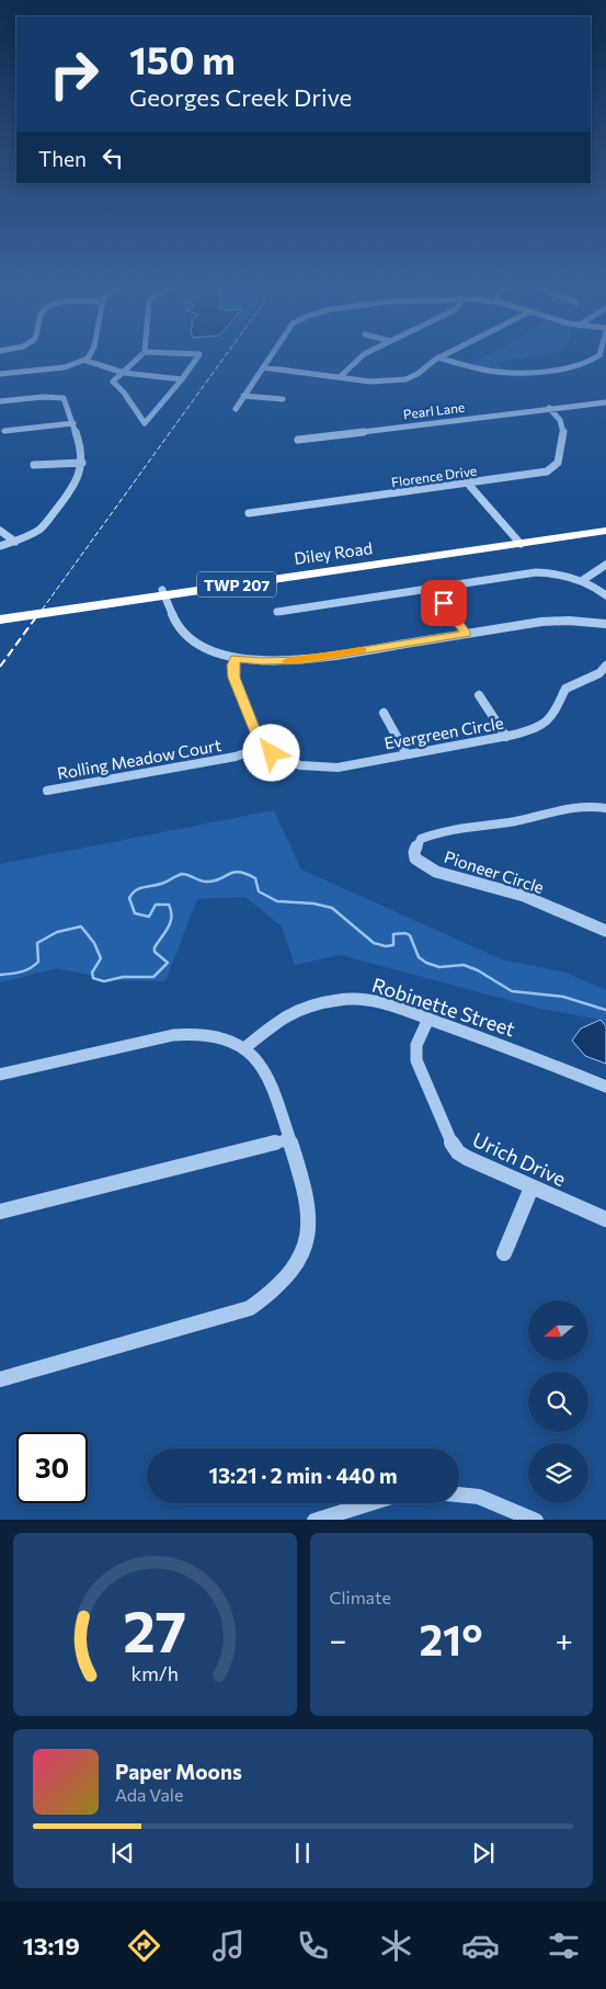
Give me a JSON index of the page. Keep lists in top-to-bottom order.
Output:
{
  "streets": {
    "highway": ["Diley Road", "TWP 207"],
    "street": [
      "Pearl Lane",
      "Florence Drive",
      "Evergreen Circle",
      "Rolling Meadow Court",
      "Pioneer Circle",
      "Robinette Street",
      "Urich Drive"
    ]
  },
  "crossings": [
    ["Pearl Lane", "Florence Drive"],
    ["Evergreen Circle", "Rolling Meadow Court"],
    ["Robinette Street", "Urich Drive"]
  ],
  "north": "left",
  "page": {
    "turn": ["150 m", "Georges Creek Drive"],
    "then": "Then",
    "limit": "30",
    "trip": "13:21 · 2 min · 440 m",
    "tile": "Climate",
    "heat": ["−", "21°", "+"],
    "song": ["Paper Moons", "Ada Vale"],
    "tabs": "13:19",
    "gauge": ["27", "km/h"]
  }
}
